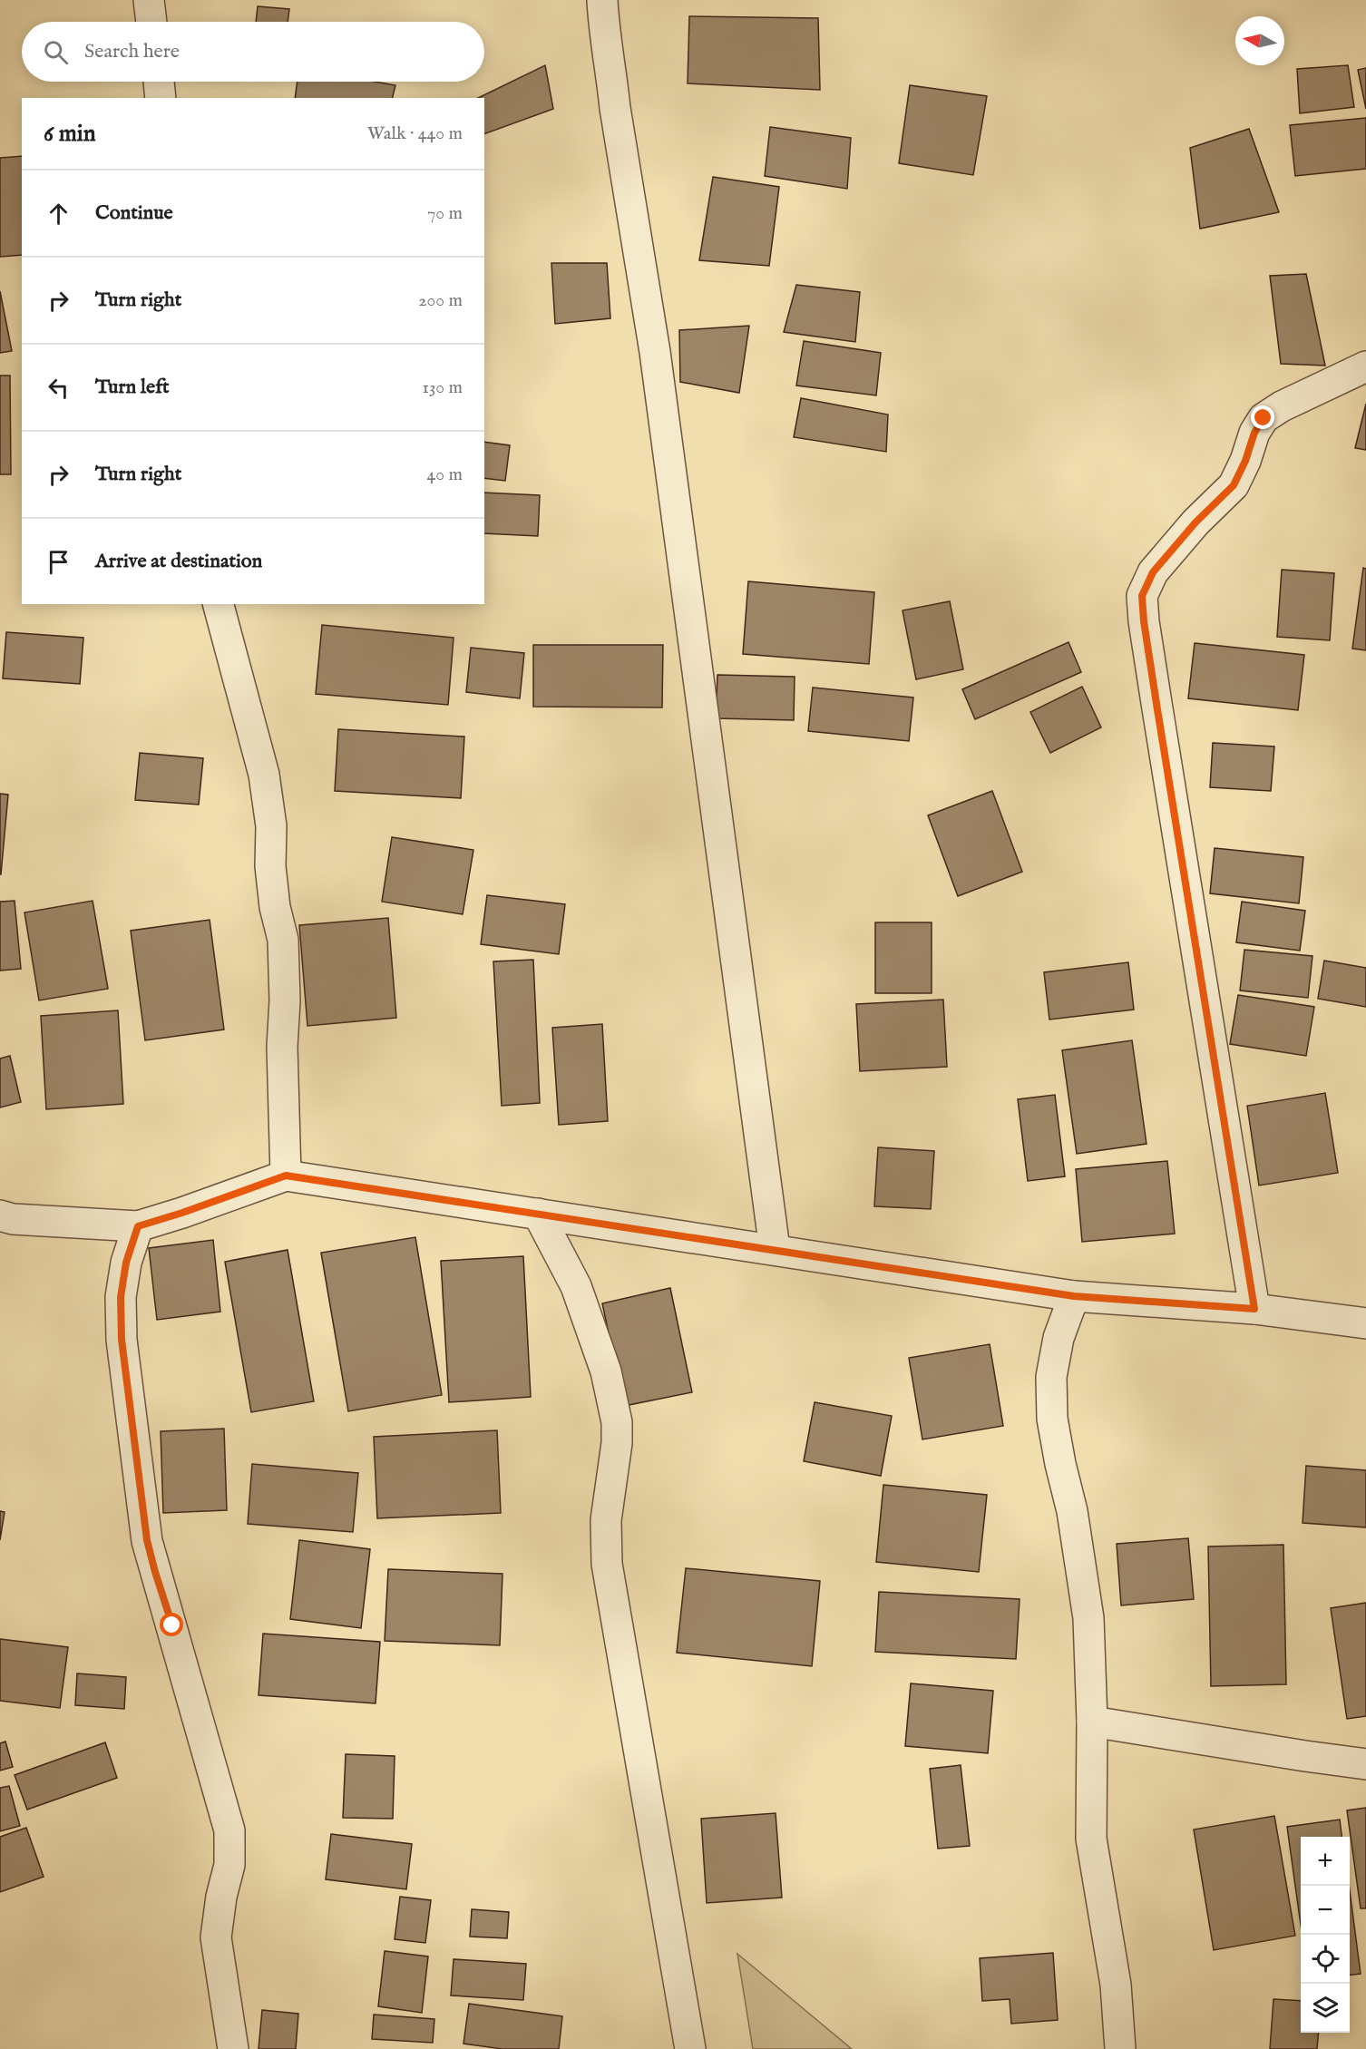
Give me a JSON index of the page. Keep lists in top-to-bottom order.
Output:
{
  "north": "left",
  "page": {
    "search": "Search here",
    "heading": ["6 min", "Walk · 440 m"],
    "list": [
      ["Continue", "70 m"],
      ["Turn right", "200 m"],
      ["Turn left", "130 m"],
      ["Turn right", "40 m"],
      "Arrive at destination"
    ],
    "map_buttons": ["+", "−"]
  }
}
